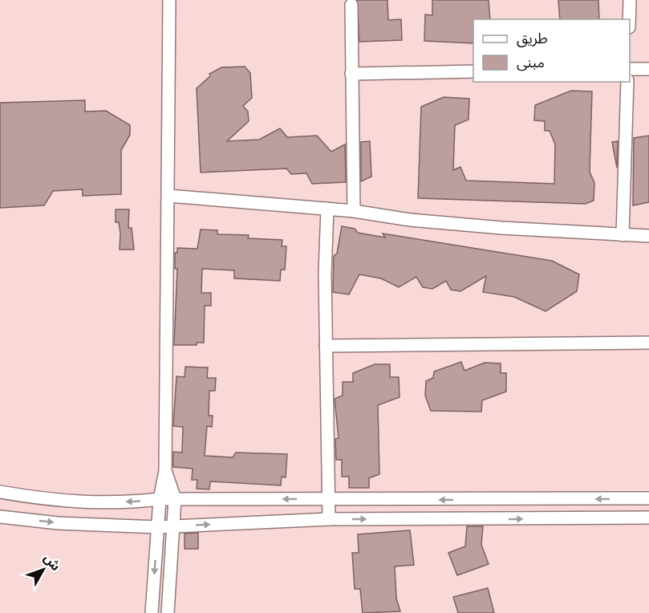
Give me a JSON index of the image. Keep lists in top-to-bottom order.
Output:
{
  "legend": ["طريق", "مبنى"],
  "north": "top right"
}
